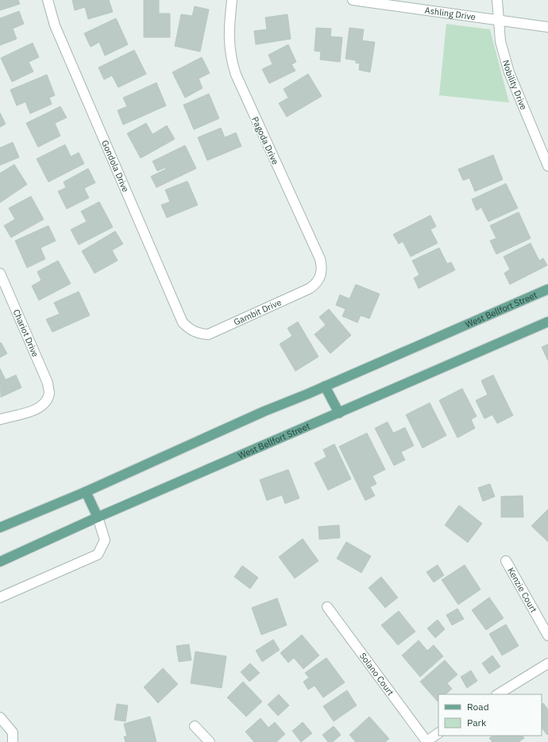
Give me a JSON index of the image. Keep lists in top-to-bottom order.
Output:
{
  "streets": {
    "main road": ["West Bellfort Street"],
    "street": [
      "Ashling Drive",
      "Nobility Drive",
      "Pagoda Drive",
      "Gondola Drive",
      "Gambit Drive",
      "Chariot Drive",
      "Kenzie Court",
      "Solano Court"
    ]
  },
  "crossings": [
    ["Ashling Drive", "Nobility Drive"],
    ["Pagoda Drive", "Gambit Drive"],
    ["Gondola Drive", "Gambit Drive"]
  ],
  "legend": ["Road", "Park"]
}
